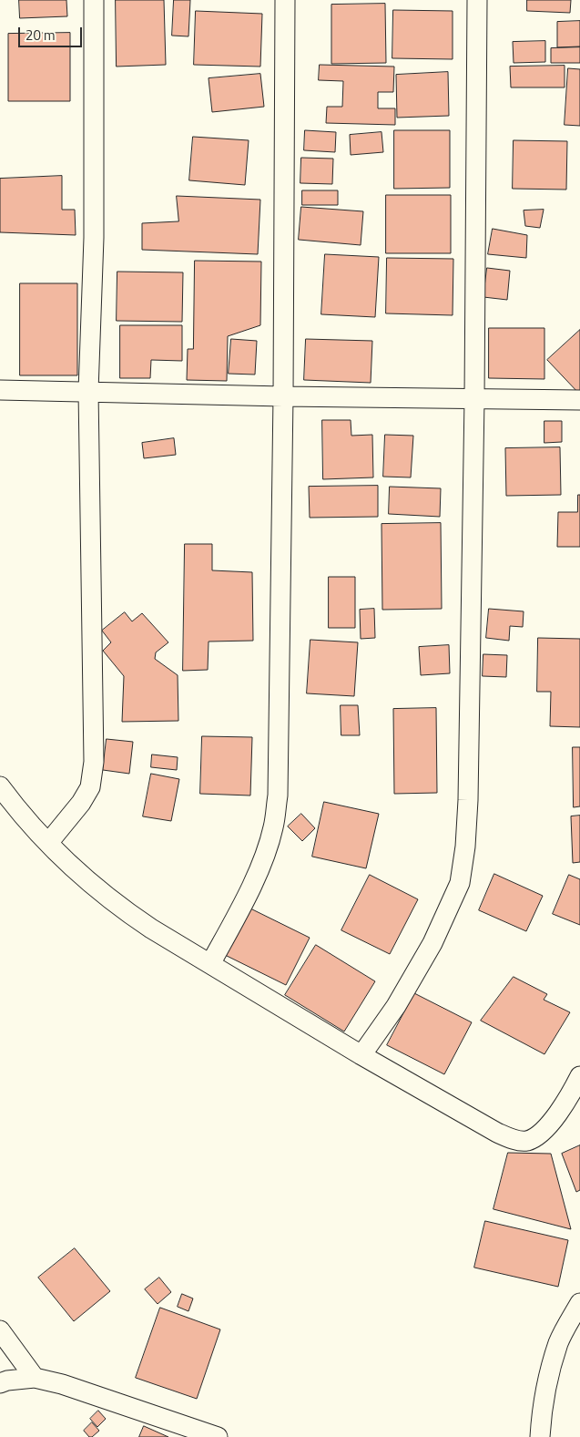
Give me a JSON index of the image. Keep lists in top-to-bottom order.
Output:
{
  "scale_bar": "20 m"
}
